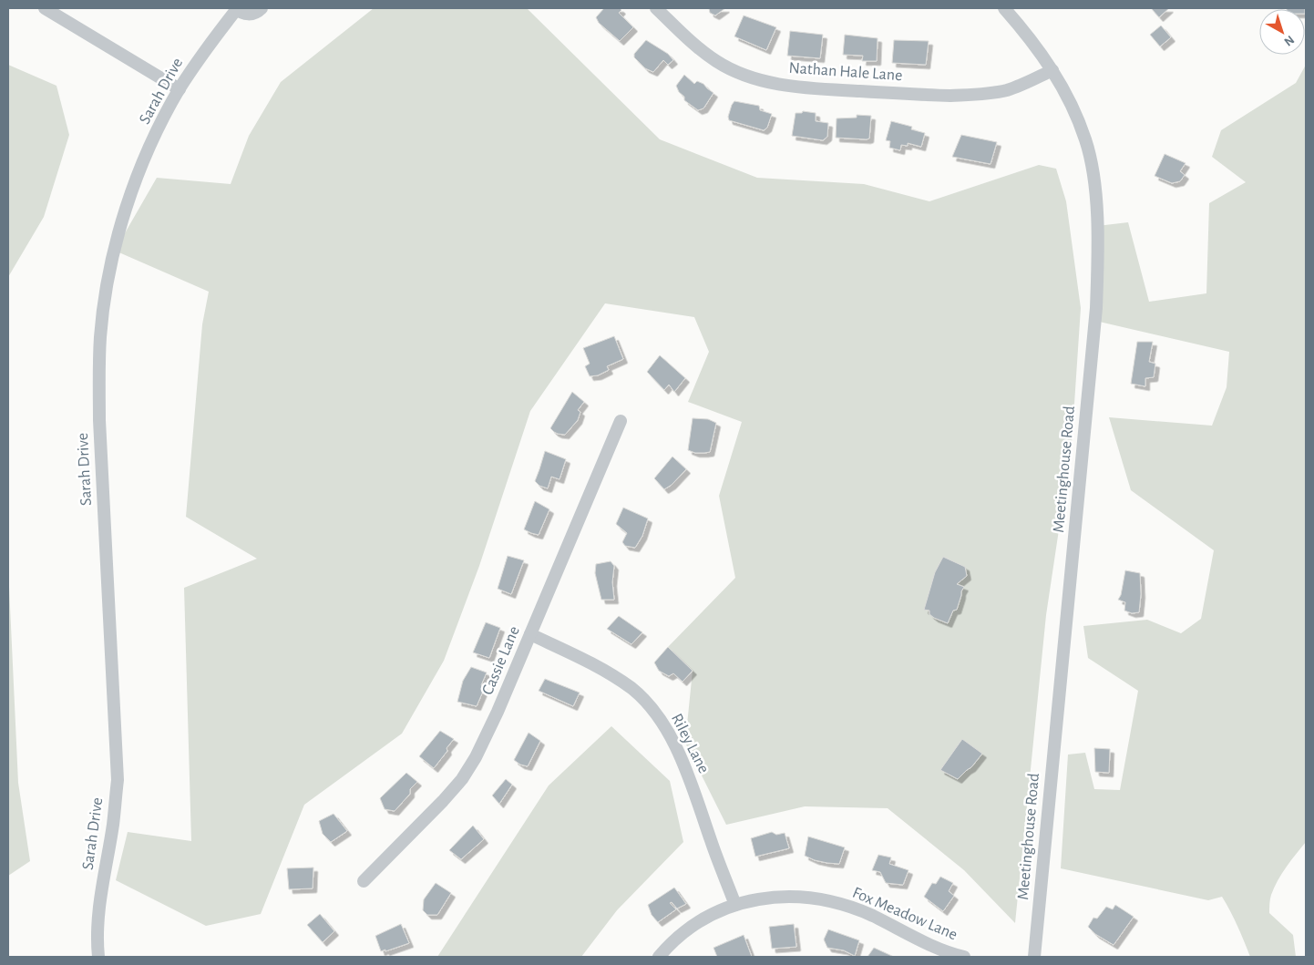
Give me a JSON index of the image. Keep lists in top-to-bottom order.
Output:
{
  "streets": {
    "street": [
      "Nathan Hale Lane",
      "Sarah Drive",
      "Meetinghouse Road",
      "Cassie Lane",
      "Riley Lane",
      "Fox Meadow Lane"
    ]
  },
  "crossings": [
    ["Nathan Hale Lane", "Meetinghouse Road"],
    ["Cassie Lane", "Riley Lane"],
    ["Riley Lane", "Fox Meadow Lane"]
  ],
  "north": "bottom right"
}
